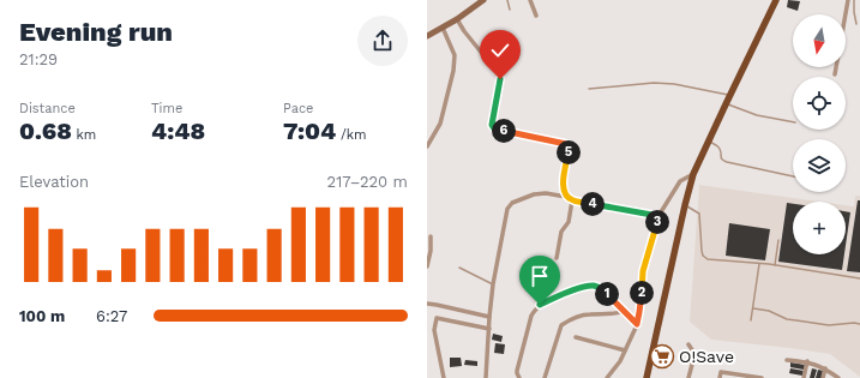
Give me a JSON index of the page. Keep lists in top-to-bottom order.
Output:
{
  "places": {
    "supermarket": ["O!Save"]
  },
  "north": "bottom",
  "page": {
    "heading": ["Evening run", "21:29"],
    "map_buttons": "+",
    "stats": [
      ["Distance", "0.68 km"],
      ["Time", "4:48"],
      ["Pace", "7:04 /km"]
    ],
    "pins": [
      "6",
      "5",
      "4",
      "3",
      "2",
      "1"
    ],
    "chart": ["Elevation", "217–220 m"],
    "list": [
      {
        "name": "100 m",
        "note": "6:27"
      }
    ]
  }
}
